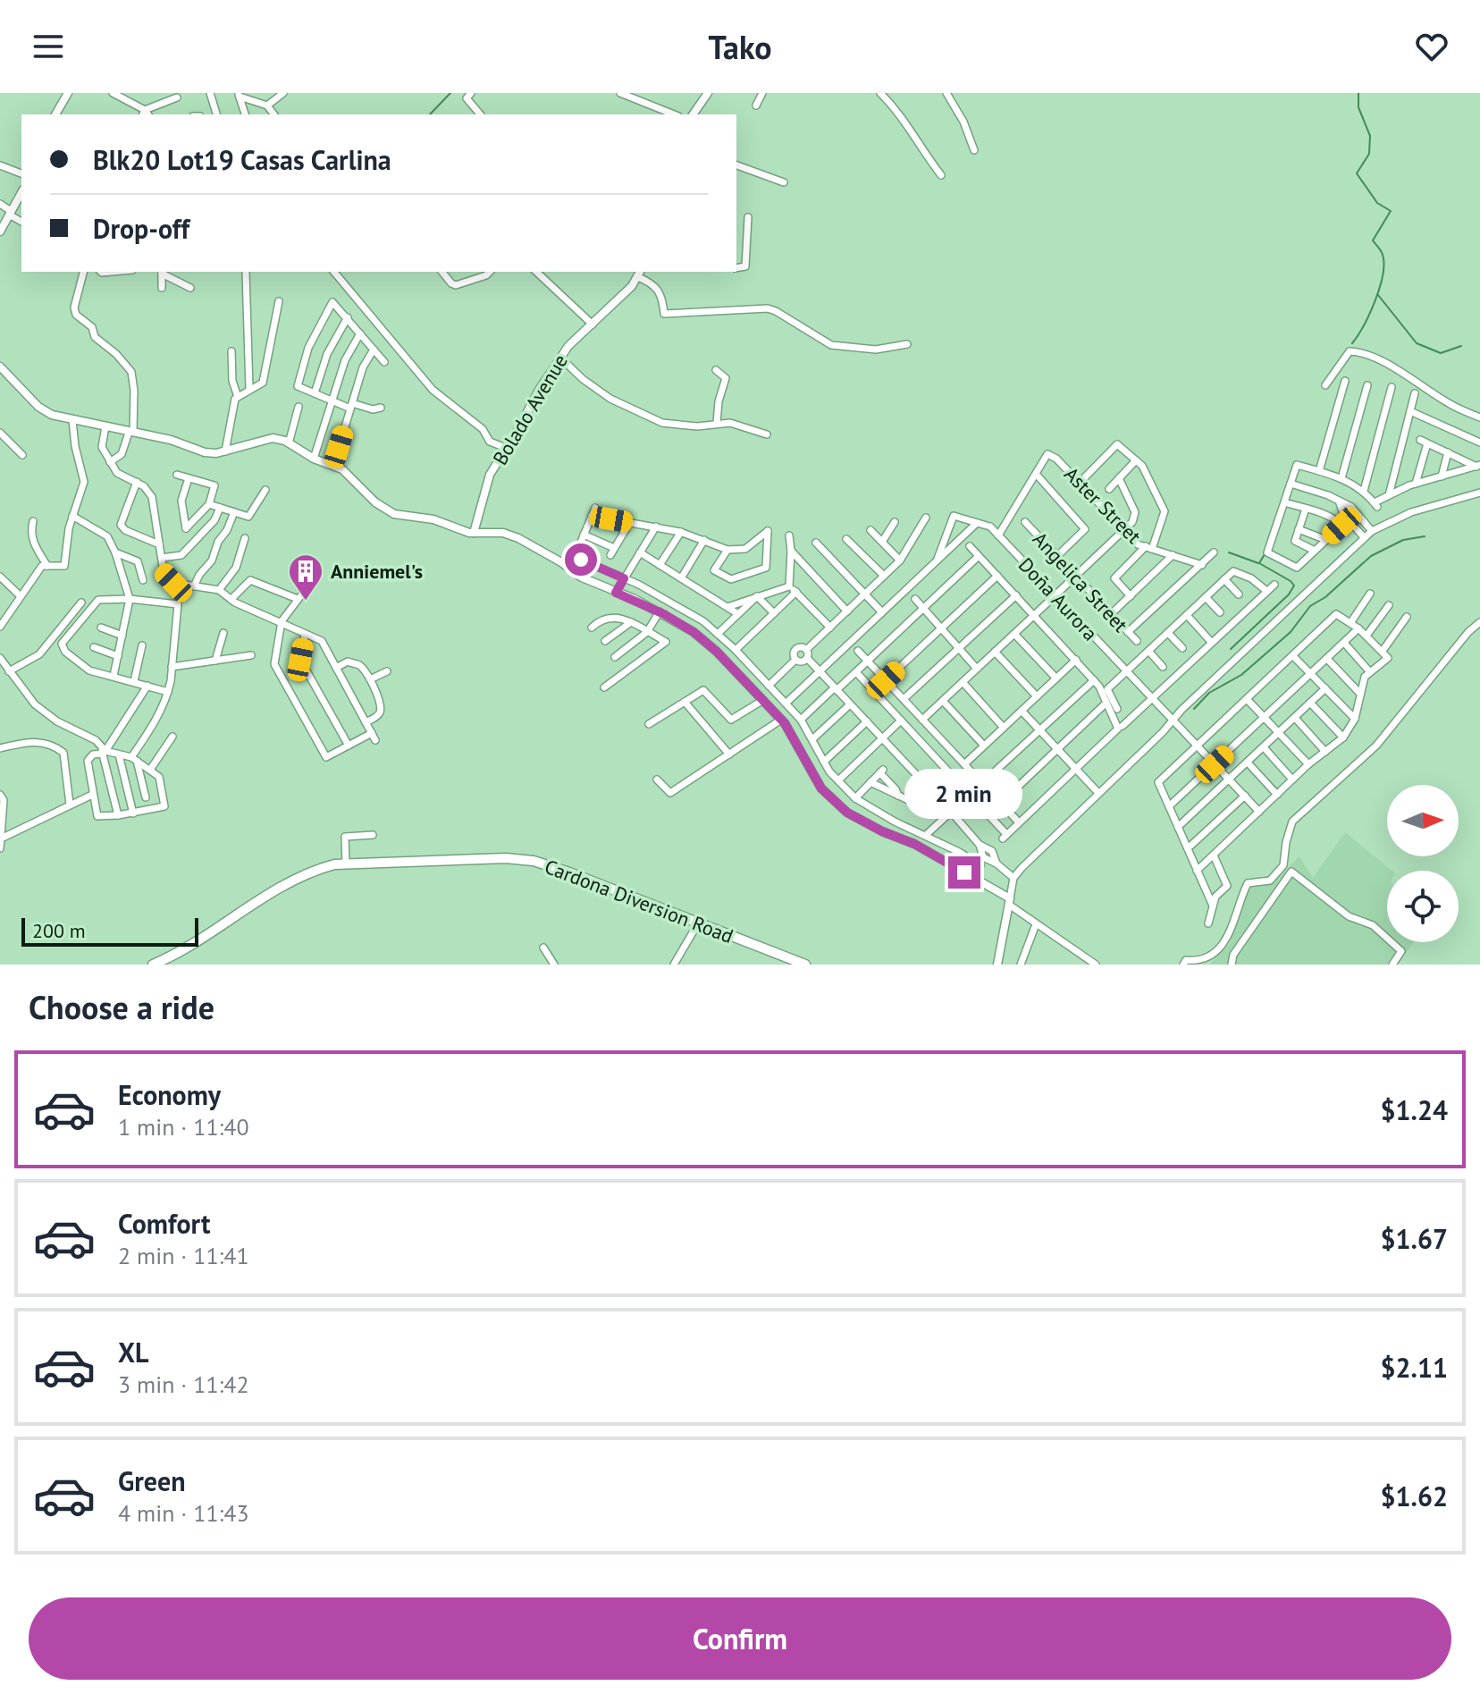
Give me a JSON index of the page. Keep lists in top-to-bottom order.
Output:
{
  "streets": {
    "main road": ["Cardona Diversion Road"],
    "street": [
      "Bolado Avenue",
      "Aster Street",
      "Angelica Street",
      "Doña Aurora"
    ]
  },
  "places": {
    "building": ["Anniemel's"]
  },
  "scale_bar": "200 m",
  "north": "right",
  "page": {
    "header": "Tako",
    "banner": ["Blk20 Lot19 Casas Carlina", "Drop-off"],
    "bubble": "2 min",
    "scale": "200 m",
    "heading": "Choose a ride",
    "list": [
      {
        "name": "Economy",
        "note": "1 min · 11:40",
        "value": "$1.24"
      },
      {
        "name": "Comfort",
        "note": "2 min · 11:41",
        "value": "$1.67"
      },
      {
        "name": "XL",
        "note": "3 min · 11:42",
        "value": "$2.11"
      },
      {
        "name": "Green",
        "note": "4 min · 11:43",
        "value": "$1.62"
      }
    ],
    "buttons": "Confirm"
  }
}
